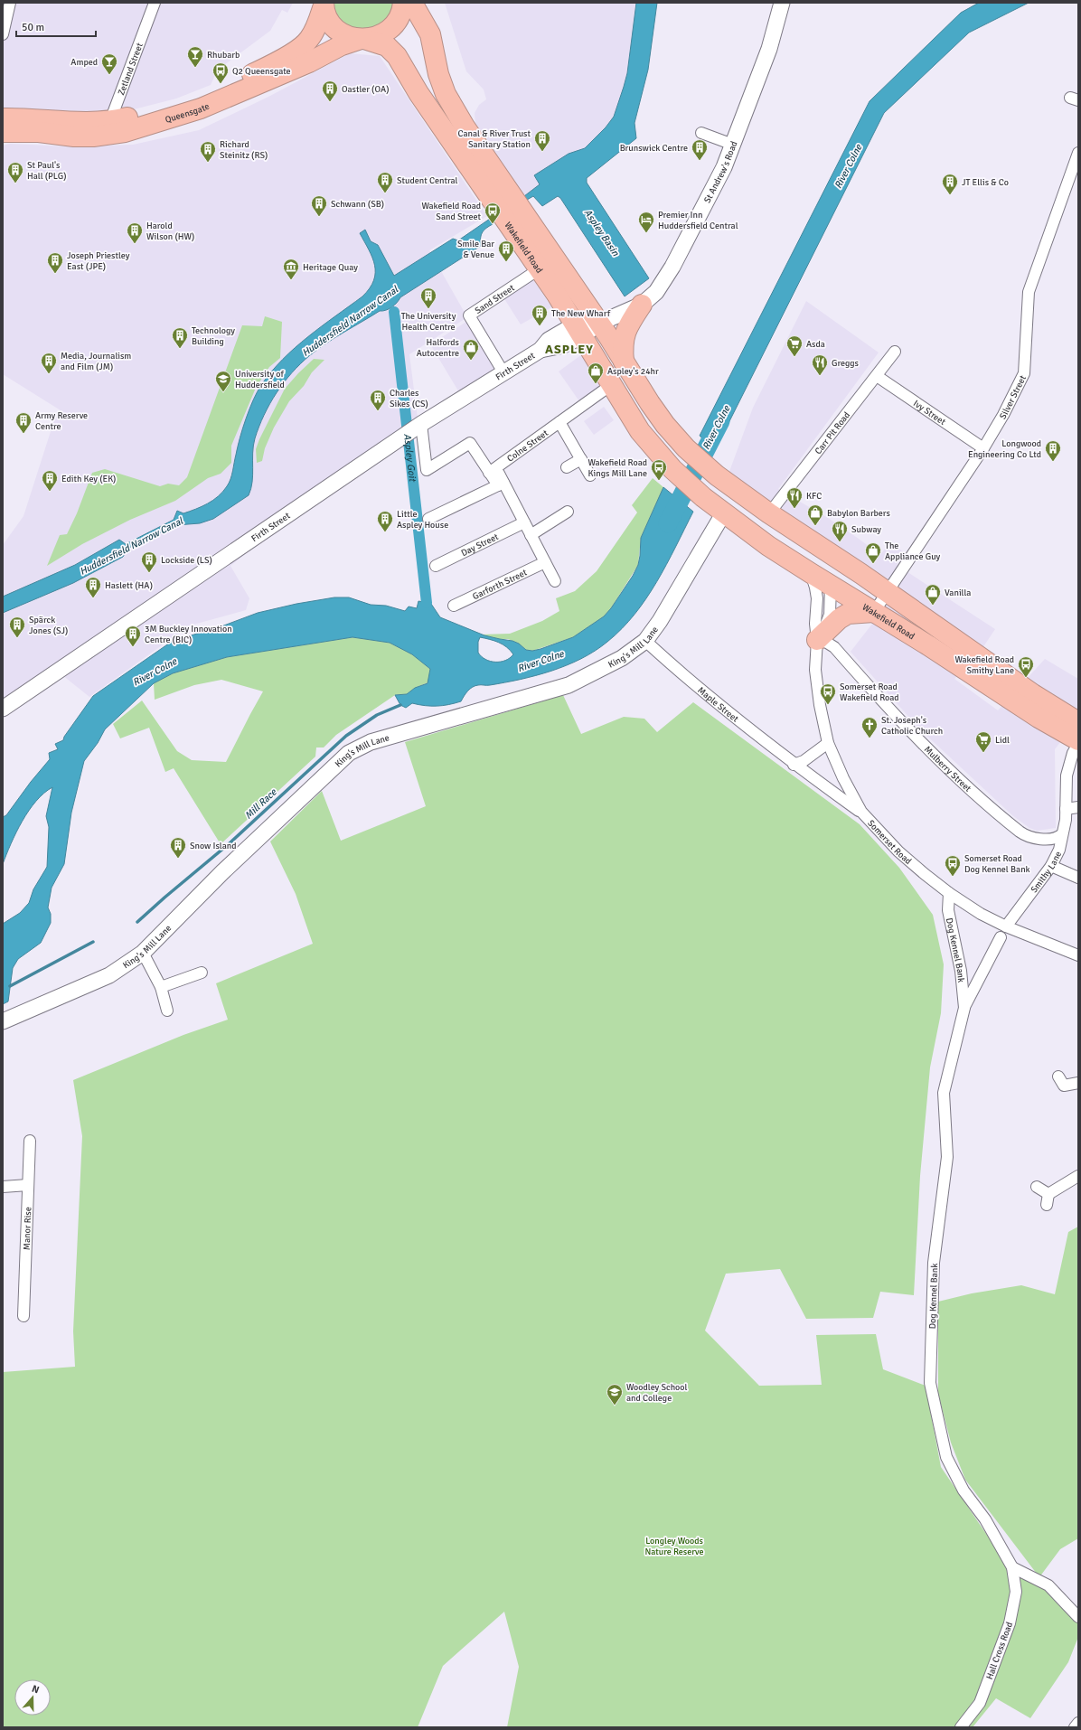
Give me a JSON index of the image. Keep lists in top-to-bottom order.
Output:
{
  "streets": {
    "highway": ["Queensgate", "Wakefield Road"],
    "main road": ["St Andrew's Road", "Firth Street", "King's Mill Lane"],
    "street": [
      "Zetland Street",
      "Sand Street",
      "Silver Street",
      "Ivy Street",
      "Carr Pit Road",
      "Colne Street",
      "Day Street",
      "Garforth Street",
      "Maple Street",
      "Mulberry Street",
      "Somerset Road",
      "Smithy Lane",
      "Dog Kennel Bank",
      "Manor Rise",
      "Hall Cross Road"
    ]
  },
  "crossings": [
    ["Zetland Street", "Queensgate"],
    ["Queensgate", "Wakefield Road"],
    ["St Andrew's Road", "Wakefield Road"],
    ["St Andrew's Road", "Firth Street"],
    ["Wakefield Road", "Sand Street"],
    ["Wakefield Road", "Firth Street"],
    ["Wakefield Road", "Silver Street"],
    ["Wakefield Road", "Carr Pit Road"],
    ["Wakefield Road", "Colne Street"],
    ["Wakefield Road", "King's Mill Lane"],
    ["Wakefield Road", "Somerset Road"],
    ["Sand Street", "Firth Street"],
    ["Silver Street", "Ivy Street"],
    ["Ivy Street", "Carr Pit Road"],
    ["King's Mill Lane", "Maple Street"],
    ["Maple Street", "Somerset Road"],
    ["Mulberry Street", "Somerset Road"],
    ["Mulberry Street", "Smithy Lane"],
    ["Somerset Road", "Smithy Lane"],
    ["Somerset Road", "Dog Kennel Bank"],
    ["Dog Kennel Bank", "Hall Cross Road"]
  ],
  "districts": ["ASPLEY"],
  "water": [
    "River Colne",
    "Aspley Basin",
    "Huddersfield Narrow Canal",
    "Aspley Goit",
    "Mill Race"
  ],
  "parks": ["Longley Woods Nature Reserve"],
  "places": {
    "bar": ["Rhubarb", "Amped"],
    "bus stop": [
      "Q2 Queensgate",
      "Wakefield Road Sand Street",
      "Wakefield Road Kings Mill Lane",
      "Wakefield Road Smithy Lane",
      "Somerset Road Wakefield Road",
      "Somerset Road Dog Kennel Bank"
    ],
    "building": [
      "Oastler (OA)",
      "Canal & River Trust Sanitary Station",
      "Brunswick Centre",
      "Richard Steinitz (RS)",
      "St Paul's Hall (PLG)",
      "Student Central",
      "JT Ellis & Co",
      "Schwann (SB)",
      "Harold Wilson (HW)",
      "Smile Bar & Venue",
      "Joseph Priestley East (JPE)",
      "The University Health Centre",
      "The New Wharf",
      "Technology Building",
      "Media, Journalism and Film (JM)",
      "Charles Sikes (CS)",
      "Army Reserve Centre",
      "Longwood Engineering Co Ltd",
      "Edith Key (EK)",
      "Little Aspley House",
      "Lockside (LS)",
      "Haslett (HA)",
      "Spärck Jones (SJ)",
      "3M Buckley Innovation Centre (BIC)",
      "Snow Island"
    ],
    "hotel": ["Premier Inn Huddersfield Central"],
    "museum": ["Heritage Quay"],
    "supermarket": ["Asda", "Lidl"],
    "shop": [
      "Halfords Autocentre",
      "Aspley's 24hr",
      "Babylon Barbers",
      "The Appliance Guy",
      "Vanilla"
    ],
    "restaurant": ["Greggs", "KFC", "Subway"],
    "school or university": ["University of Huddersfield", "Woodley School and College"],
    "church": ["St. Joseph's Catholic Church"]
  },
  "scale_bar": "50 m",
  "north": "top"
}
